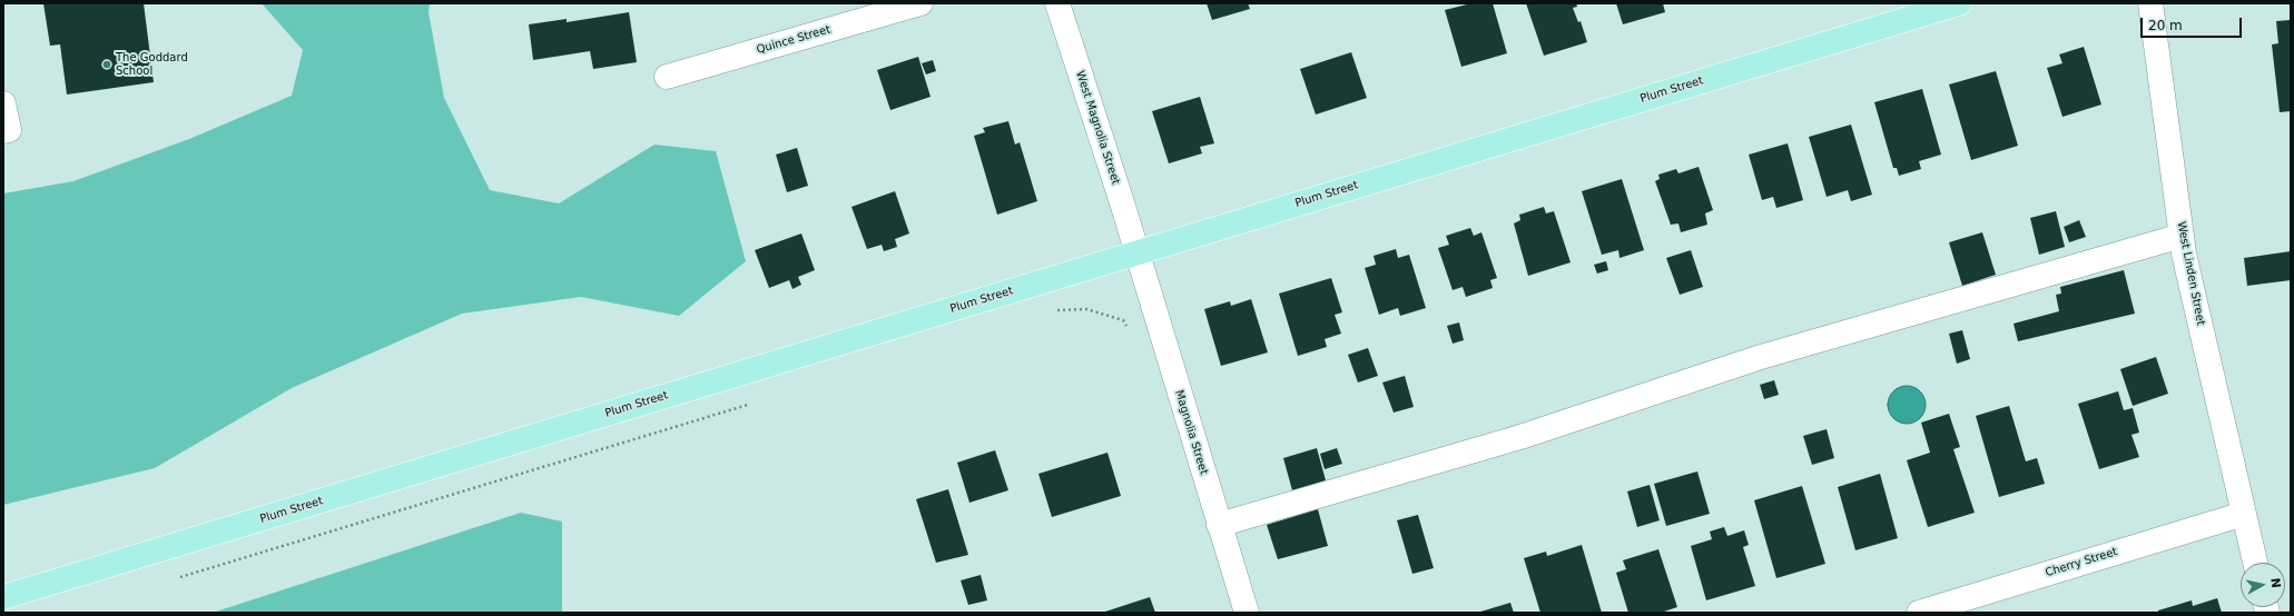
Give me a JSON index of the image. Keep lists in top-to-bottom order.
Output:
{
  "streets": {
    "main road": ["Plum Street"],
    "street": [
      "Quince Street",
      "West Magnolia Street",
      "West Linden Street",
      "Magnolia Street",
      "Cherry Street"
    ]
  },
  "crossings": [
    ["Plum Street", "West Magnolia Street"],
    ["Plum Street", "Magnolia Street"],
    ["West Magnolia Street", "Magnolia Street"],
    ["West Linden Street", "Cherry Street"]
  ],
  "places": ["The Goddard School"],
  "scale_bar": "20 m",
  "north": "right"
}
